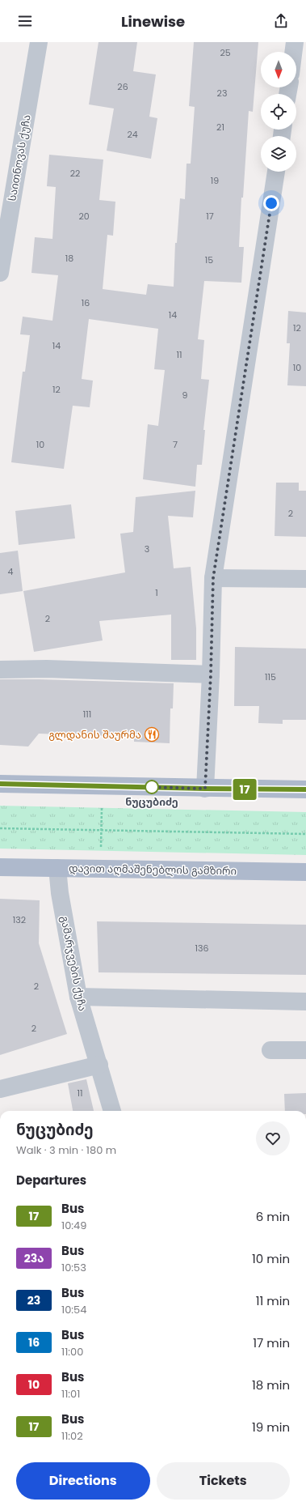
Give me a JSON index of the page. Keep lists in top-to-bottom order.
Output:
{
  "streets": {
    "main road": ["დავით აღმაშენებლის გამზირი"],
    "street": ["საითნოვას ქუჩა", "გამარჯვების ქუჩა"]
  },
  "crossings": [
    ["დავით აღმაშენებლის გამზირი", "გამარჯვების ქუჩა"]
  ],
  "places": {
    "restaurant": ["გლდანის შაურმა"],
    "other": ["ნუცუბიძე"]
  },
  "lines": ["bus line 17"],
  "house_numbers": [
    "25",
    "26",
    "23",
    "21",
    "24",
    "22",
    "19",
    "20",
    "17",
    "18",
    "15",
    "16",
    "14",
    "12",
    "14",
    "11",
    "10",
    "12",
    "9",
    "10",
    "7",
    "2",
    "3",
    "4",
    "1",
    "2",
    "115",
    "111",
    "132",
    "136",
    "2",
    "2",
    "11"
  ],
  "north": "bottom",
  "page": {
    "header": "Linewise",
    "on_map": "17",
    "heading": [
      ["ნუცუბიძე", "Walk · 3 min · 180 m"],
      "Departures"
    ],
    "list": [
      {
        "mark": "17",
        "name": "Bus",
        "note": "10:49",
        "value": "6 min"
      },
      {
        "mark": "23ა",
        "name": "Bus",
        "note": "10:53",
        "value": "10 min"
      },
      {
        "mark": "23",
        "name": "Bus",
        "note": "10:54",
        "value": "11 min"
      },
      {
        "mark": "16",
        "name": "Bus",
        "note": "11:00",
        "value": "17 min"
      },
      {
        "mark": "10",
        "name": "Bus",
        "note": "11:01",
        "value": "18 min"
      },
      {
        "mark": "17",
        "name": "Bus",
        "note": "11:02",
        "value": "19 min"
      }
    ],
    "buttons": ["Directions", "Tickets"]
  }
}
